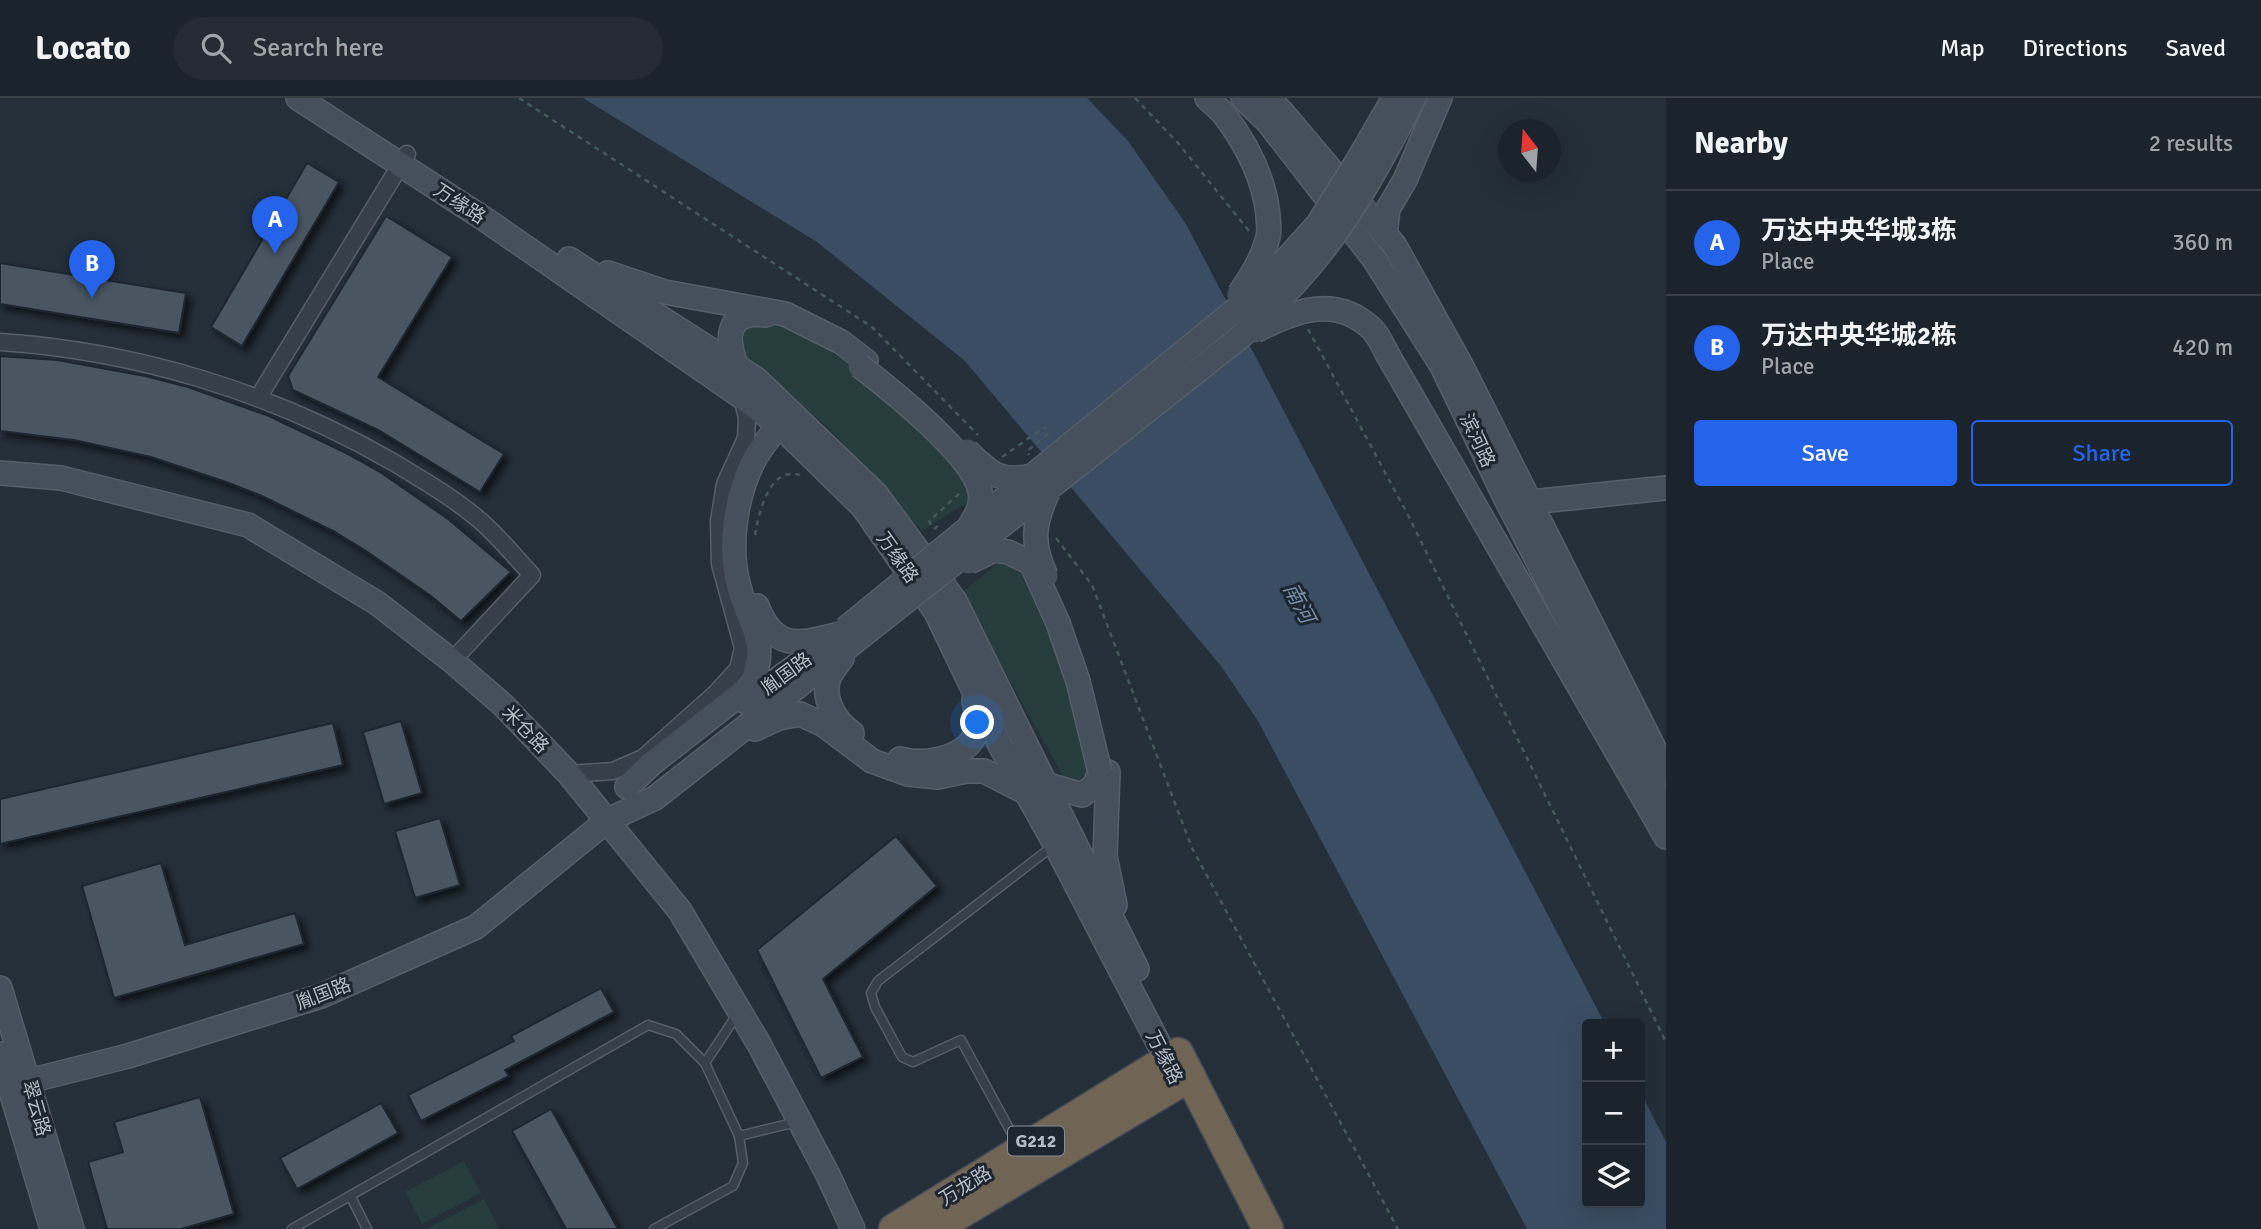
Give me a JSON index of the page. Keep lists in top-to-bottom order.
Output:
{
  "streets": {
    "highway": ["万缘路", "G212", "万龙路"],
    "street": [
      "滨河路",
      "胤国路",
      "米仓路",
      "翠云路"
    ]
  },
  "crossings": [
    ["万缘路", "万龙路"],
    ["胤国路", "米仓路"],
    ["胤国路", "翠云路"]
  ],
  "water": ["南河"],
  "north": "top",
  "page": {
    "header": "Locato",
    "search": "Search here",
    "nav": ["Map", "Directions", "Saved"],
    "heading": ["Nearby", "2 results"],
    "list": [
      {
        "mark": "A",
        "name": "万达中央华城3栋",
        "note": "Place",
        "value": "360 m"
      },
      {
        "mark": "B",
        "name": "万达中央华城2栋",
        "note": "Place",
        "value": "420 m"
      }
    ],
    "pins": ["A", "B"],
    "buttons": ["Save", "Share"],
    "map_buttons": ["+", "−"]
  }
}
